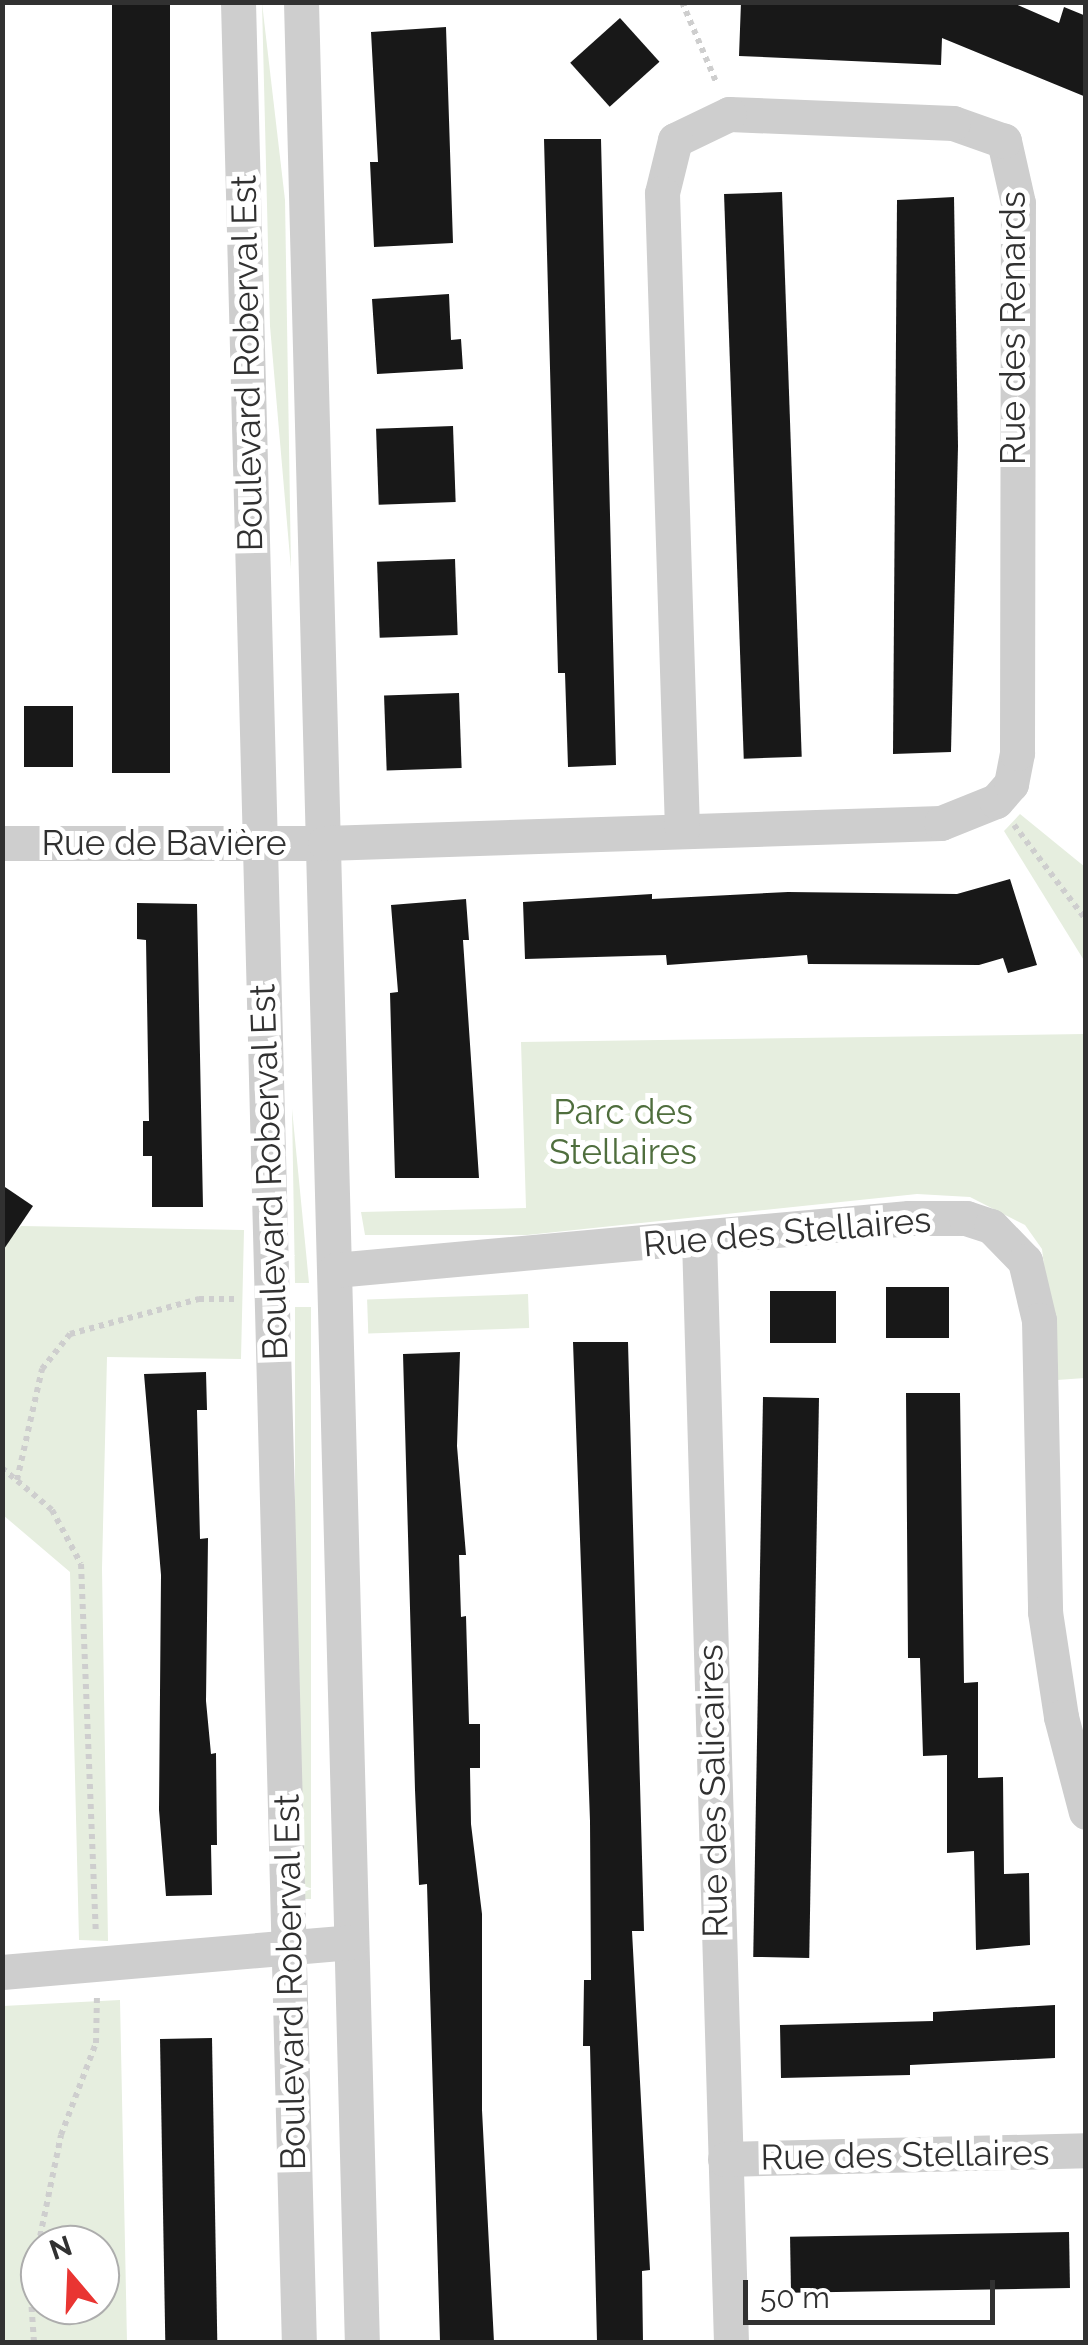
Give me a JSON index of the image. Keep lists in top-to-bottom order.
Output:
{
  "streets": {
    "street": [
      "Rue des Renards",
      "Boulevard Roberval Est",
      "Rue de Bavière",
      "Rue des Stellaires",
      "Rue des Salicaires"
    ]
  },
  "crossings": [
    ["Boulevard Roberval Est", "Rue de Bavière"],
    ["Boulevard Roberval Est", "Rue des Stellaires"],
    ["Rue des Stellaires", "Rue des Salicaires"]
  ],
  "parks": ["Parc des Stellaires"],
  "scale_bar": "50 m",
  "north": "top"
}
